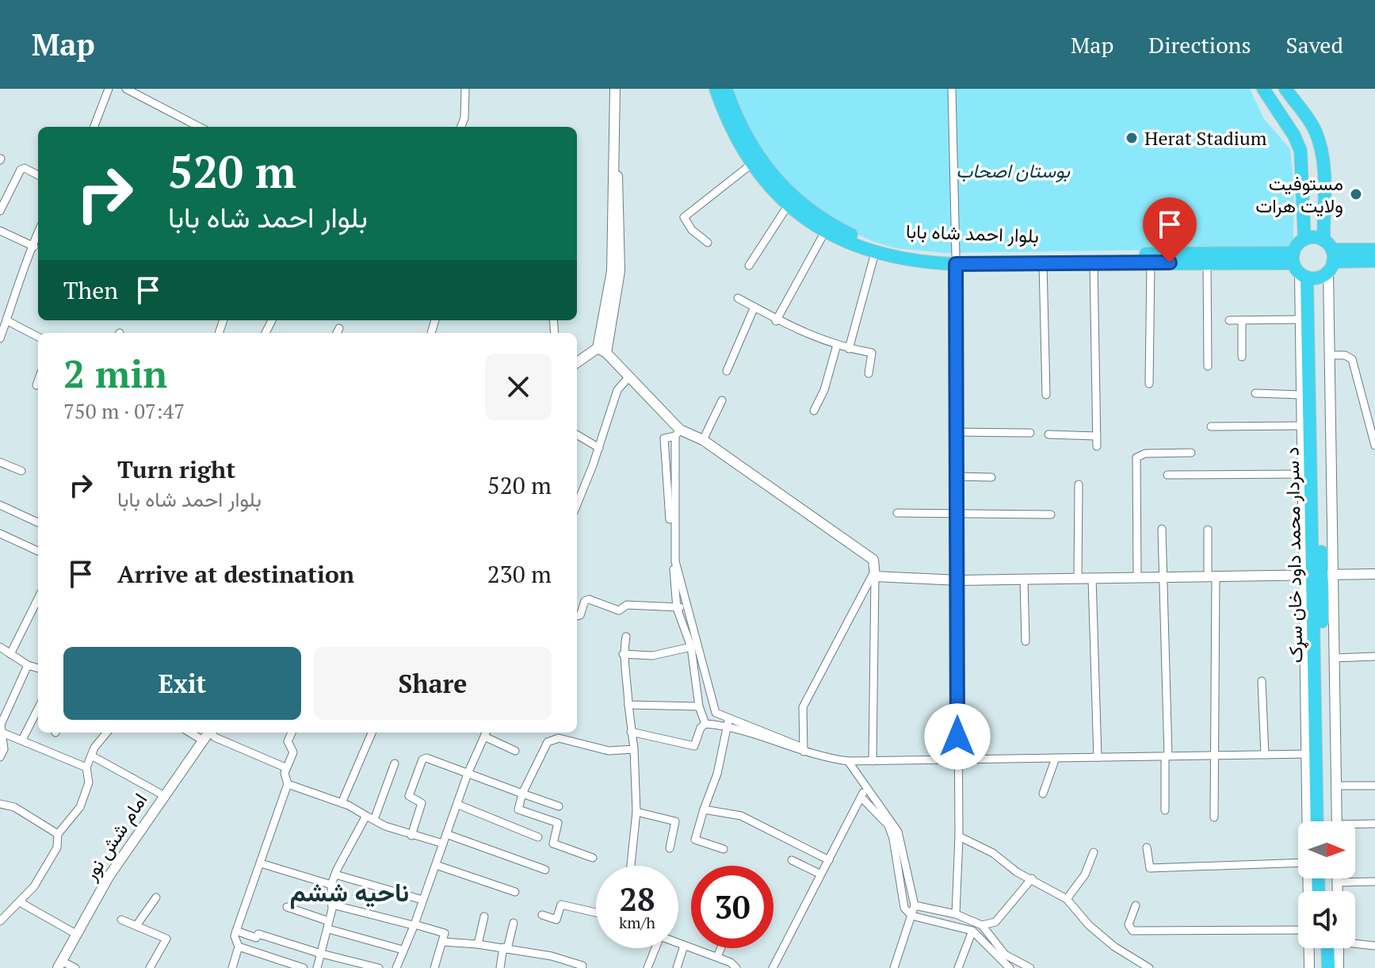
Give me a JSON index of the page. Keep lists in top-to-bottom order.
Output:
{
  "streets": {
    "highway": ["بلوار احمد شاه بابا", "د سردار محمد داود خان سړک"],
    "street": ["امام شش نور"]
  },
  "crossings": [
    ["بلوار احمد شاه بابا", "د سردار محمد داود خان سړک"]
  ],
  "districts": ["ناحیه ششم"],
  "parks": ["بوستان اصحاب"],
  "places": ["Herat Stadium", "مستوفیت ولایت هرات"],
  "north": "right",
  "page": {
    "header": "Map",
    "nav": ["Map", "Directions", "Saved"],
    "turn": ["520 m", "بلوار احمد شاه بابا"],
    "then": "Then",
    "heading": ["2 min", "750 m · 07:47"],
    "list": [
      {
        "name": "Turn right",
        "note": "بلوار احمد شاه بابا",
        "value": "520 m"
      },
      {
        "name": "Arrive at destination",
        "value": "230 m"
      }
    ],
    "buttons": ["Exit", "Share"],
    "speed": "28 km/h",
    "limit": "30"
  }
}
